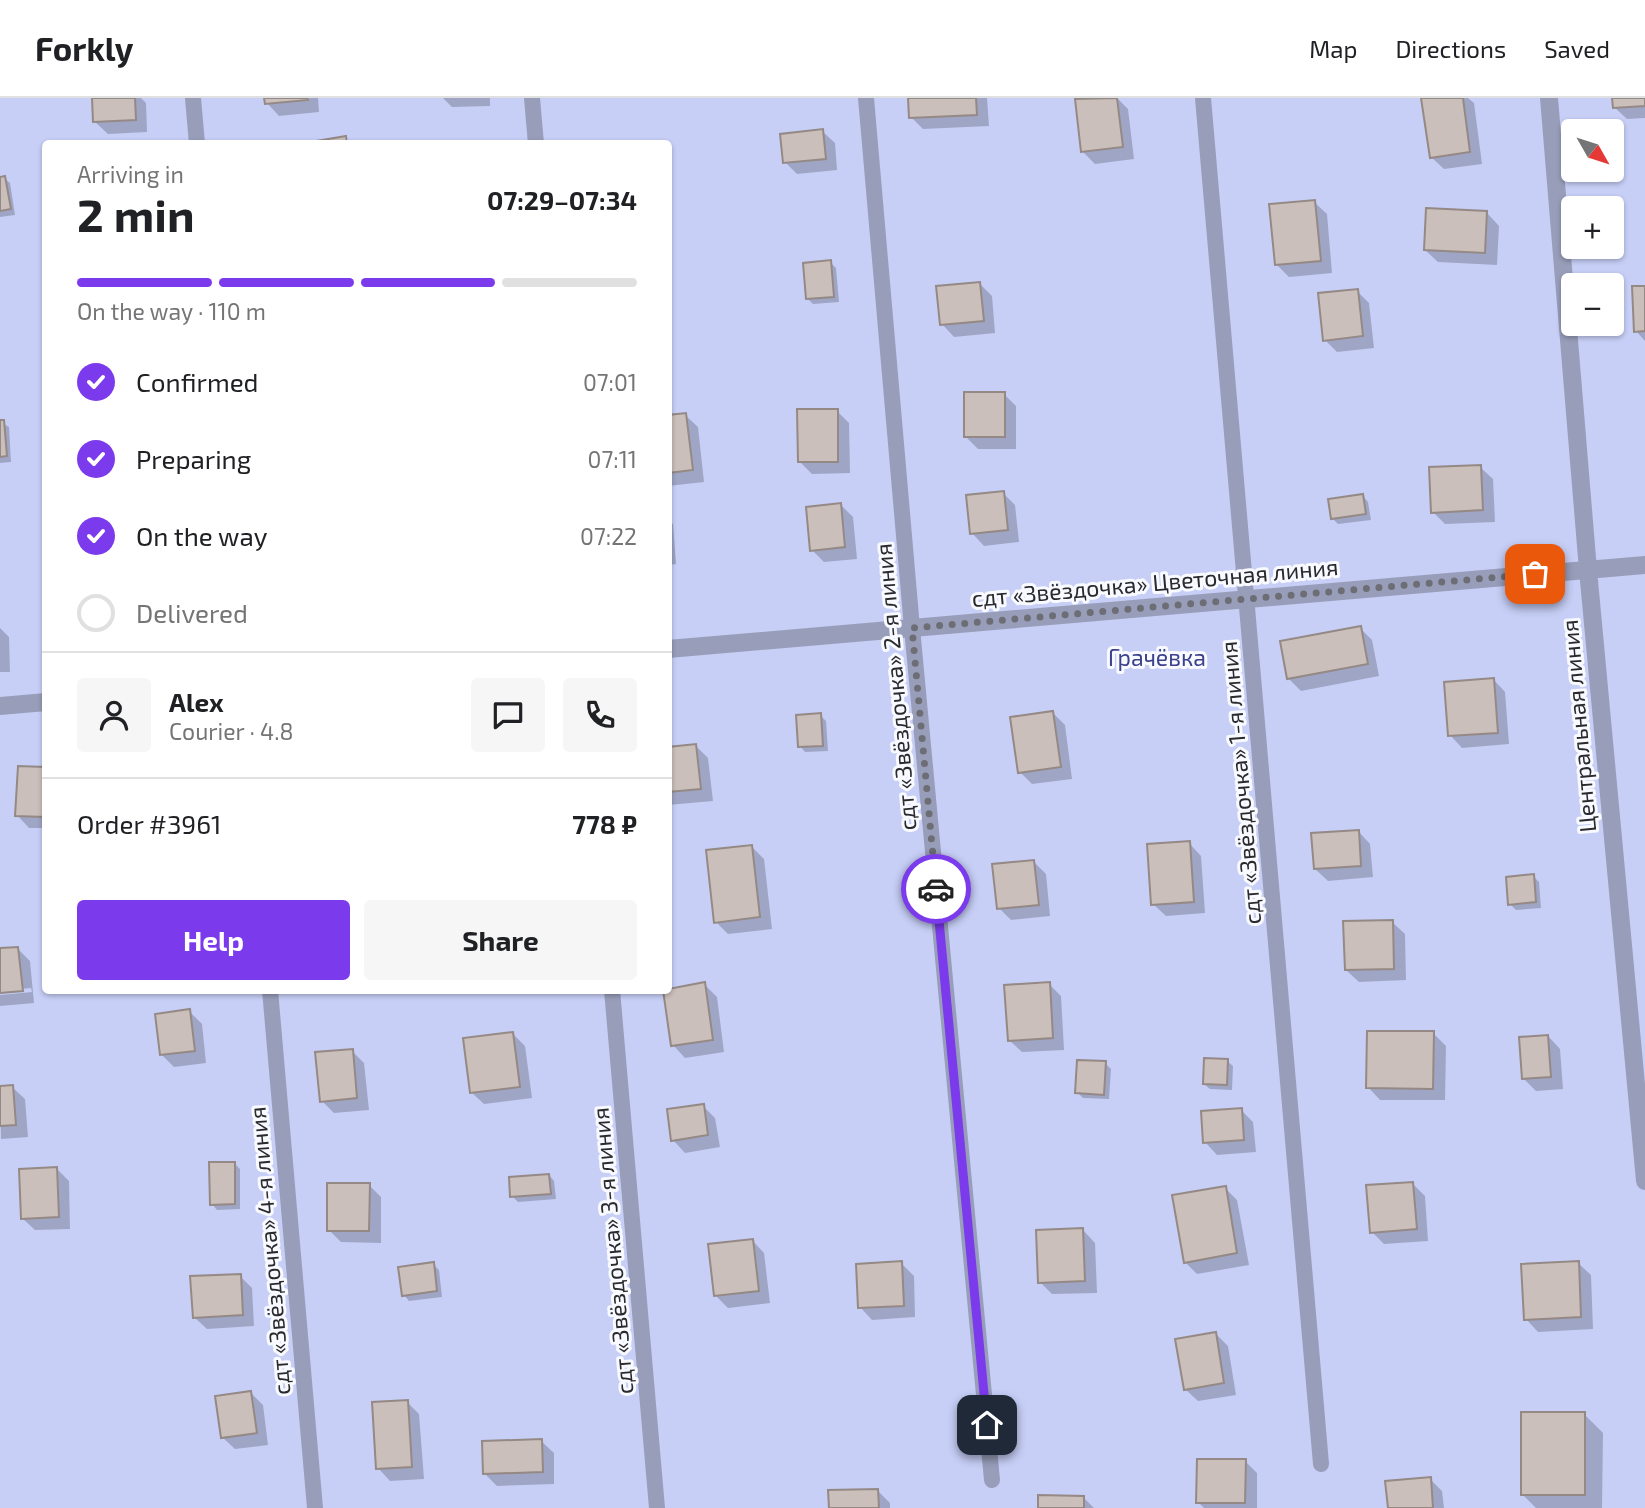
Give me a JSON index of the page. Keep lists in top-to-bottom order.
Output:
{
  "streets": {
    "street": ["сдт «Звёздочка» Цветочная линия", "Центральная линия"],
    "lane": [
      "сдт «Звёздочка» 2-я линия",
      "сдт «Звёздочка» 1-я линия",
      "сдт «Звёздочка» 4-я линия",
      "сдт «Звёздочка» 3-я линия"
    ]
  },
  "crossings": [
    ["сдт «Звёздочка» Цветочная линия", "сдт «Звёздочка» 2-я линия"],
    ["сдт «Звёздочка» Цветочная линия", "Центральная линия"],
    ["сдт «Звёздочка» Цветочная линия", "сдт «Звёздочка» 1-я линия"]
  ],
  "parks": ["Грачёвка"],
  "north": "bottom right",
  "page": {
    "header": "Forkly",
    "nav": ["Map", "Directions", "Saved"],
    "map_buttons": ["+", "−"],
    "heading": ["2 min", "Arriving in", "07:29–07:34"],
    "panel": [
      "Alex",
      "Courier · 4.8",
      "Order #3961",
      "778 ₽"
    ],
    "bar": "On the way · 110 m",
    "list": [
      ["Confirmed", "07:01"],
      ["Preparing", "07:11"],
      ["On the way", "07:22"],
      "Delivered"
    ],
    "buttons": ["Help", "Share"]
  }
}
